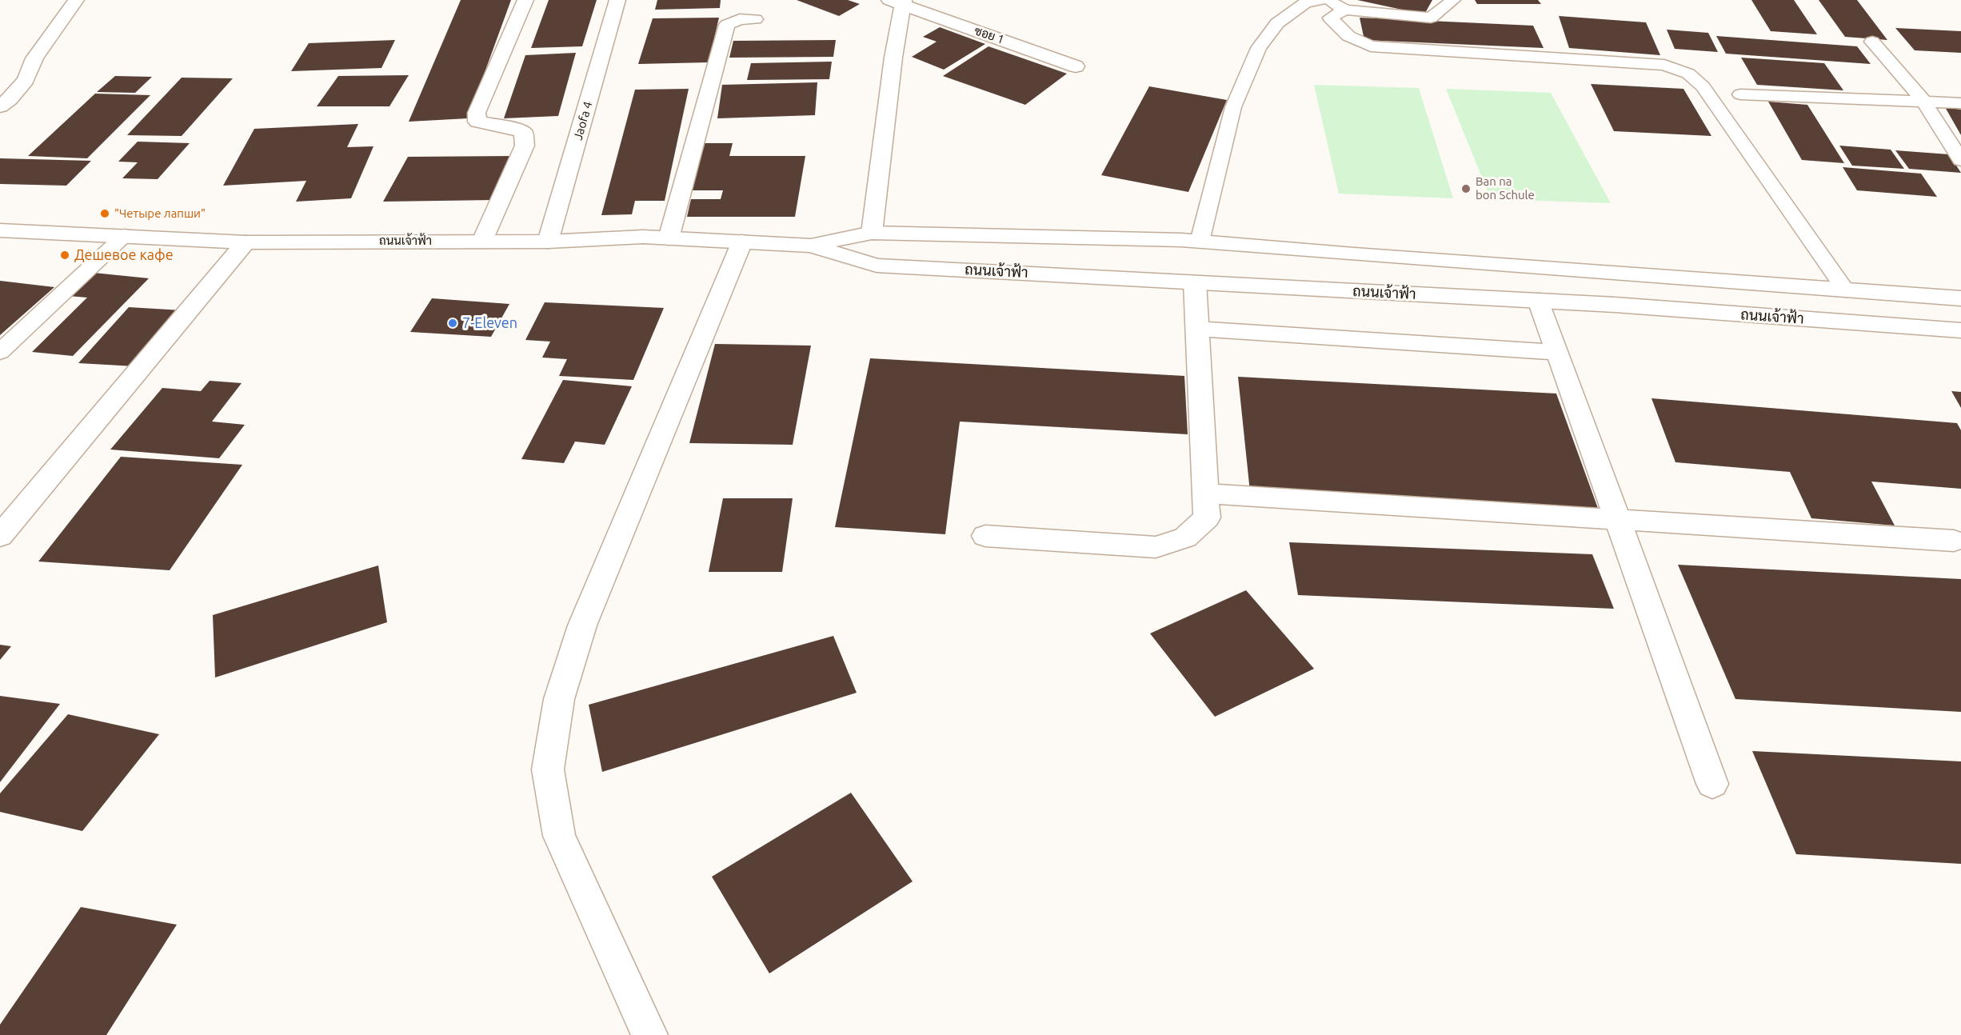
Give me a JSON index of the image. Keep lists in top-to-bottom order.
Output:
{
  "streets": {
    "street": ["ซอย 1", "Jaofa 4", "ถนนเจ้าฟ้า"]
  },
  "crossings": [
    ["Jaofa 4", "ถนนเจ้าฟ้า"]
  ],
  "places": [
    "Ban na bon Schule",
    "\"Четыре лапши\"",
    "Дешевое кафе",
    "7-Eleven"
  ]
}
